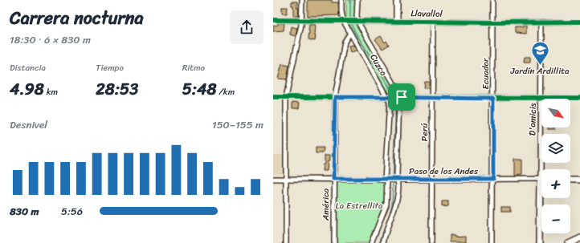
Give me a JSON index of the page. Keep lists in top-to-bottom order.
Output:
{
  "streets": {
    "street": [
      "Llavallol",
      "Cuzco",
      "Ecuador",
      "D'amicis",
      "Perú",
      "Paso de los Andes",
      "América"
    ]
  },
  "crossings": [
    ["Llavallol", "Cuzco"],
    ["Llavallol", "Ecuador"],
    ["Llavallol", "D'amicis"],
    ["Llavallol", "Perú"],
    ["Cuzco", "Paso de los Andes"],
    ["Cuzco", "América"],
    ["Ecuador", "Paso de los Andes"],
    ["D'amicis", "Paso de los Andes"],
    ["Perú", "Paso de los Andes"],
    ["Paso de los Andes", "América"]
  ],
  "parks": ["La Estrellita"],
  "places": {
    "school or university": ["Jardín Ardillita"]
  },
  "north": "bottom right",
  "page": {
    "heading": ["Carrera nocturna", "18:30 · 6 × 830 m"],
    "stats": [
      ["Distancia", "4.98 km"],
      ["Tiempo", "28:53"],
      ["Ritmo", "5:48 /km"]
    ],
    "map_buttons": ["+", "−"],
    "chart": ["Desnivel", "150–155 m"],
    "list": [
      {
        "name": "830 m",
        "note": "5:56"
      }
    ]
  }
}
